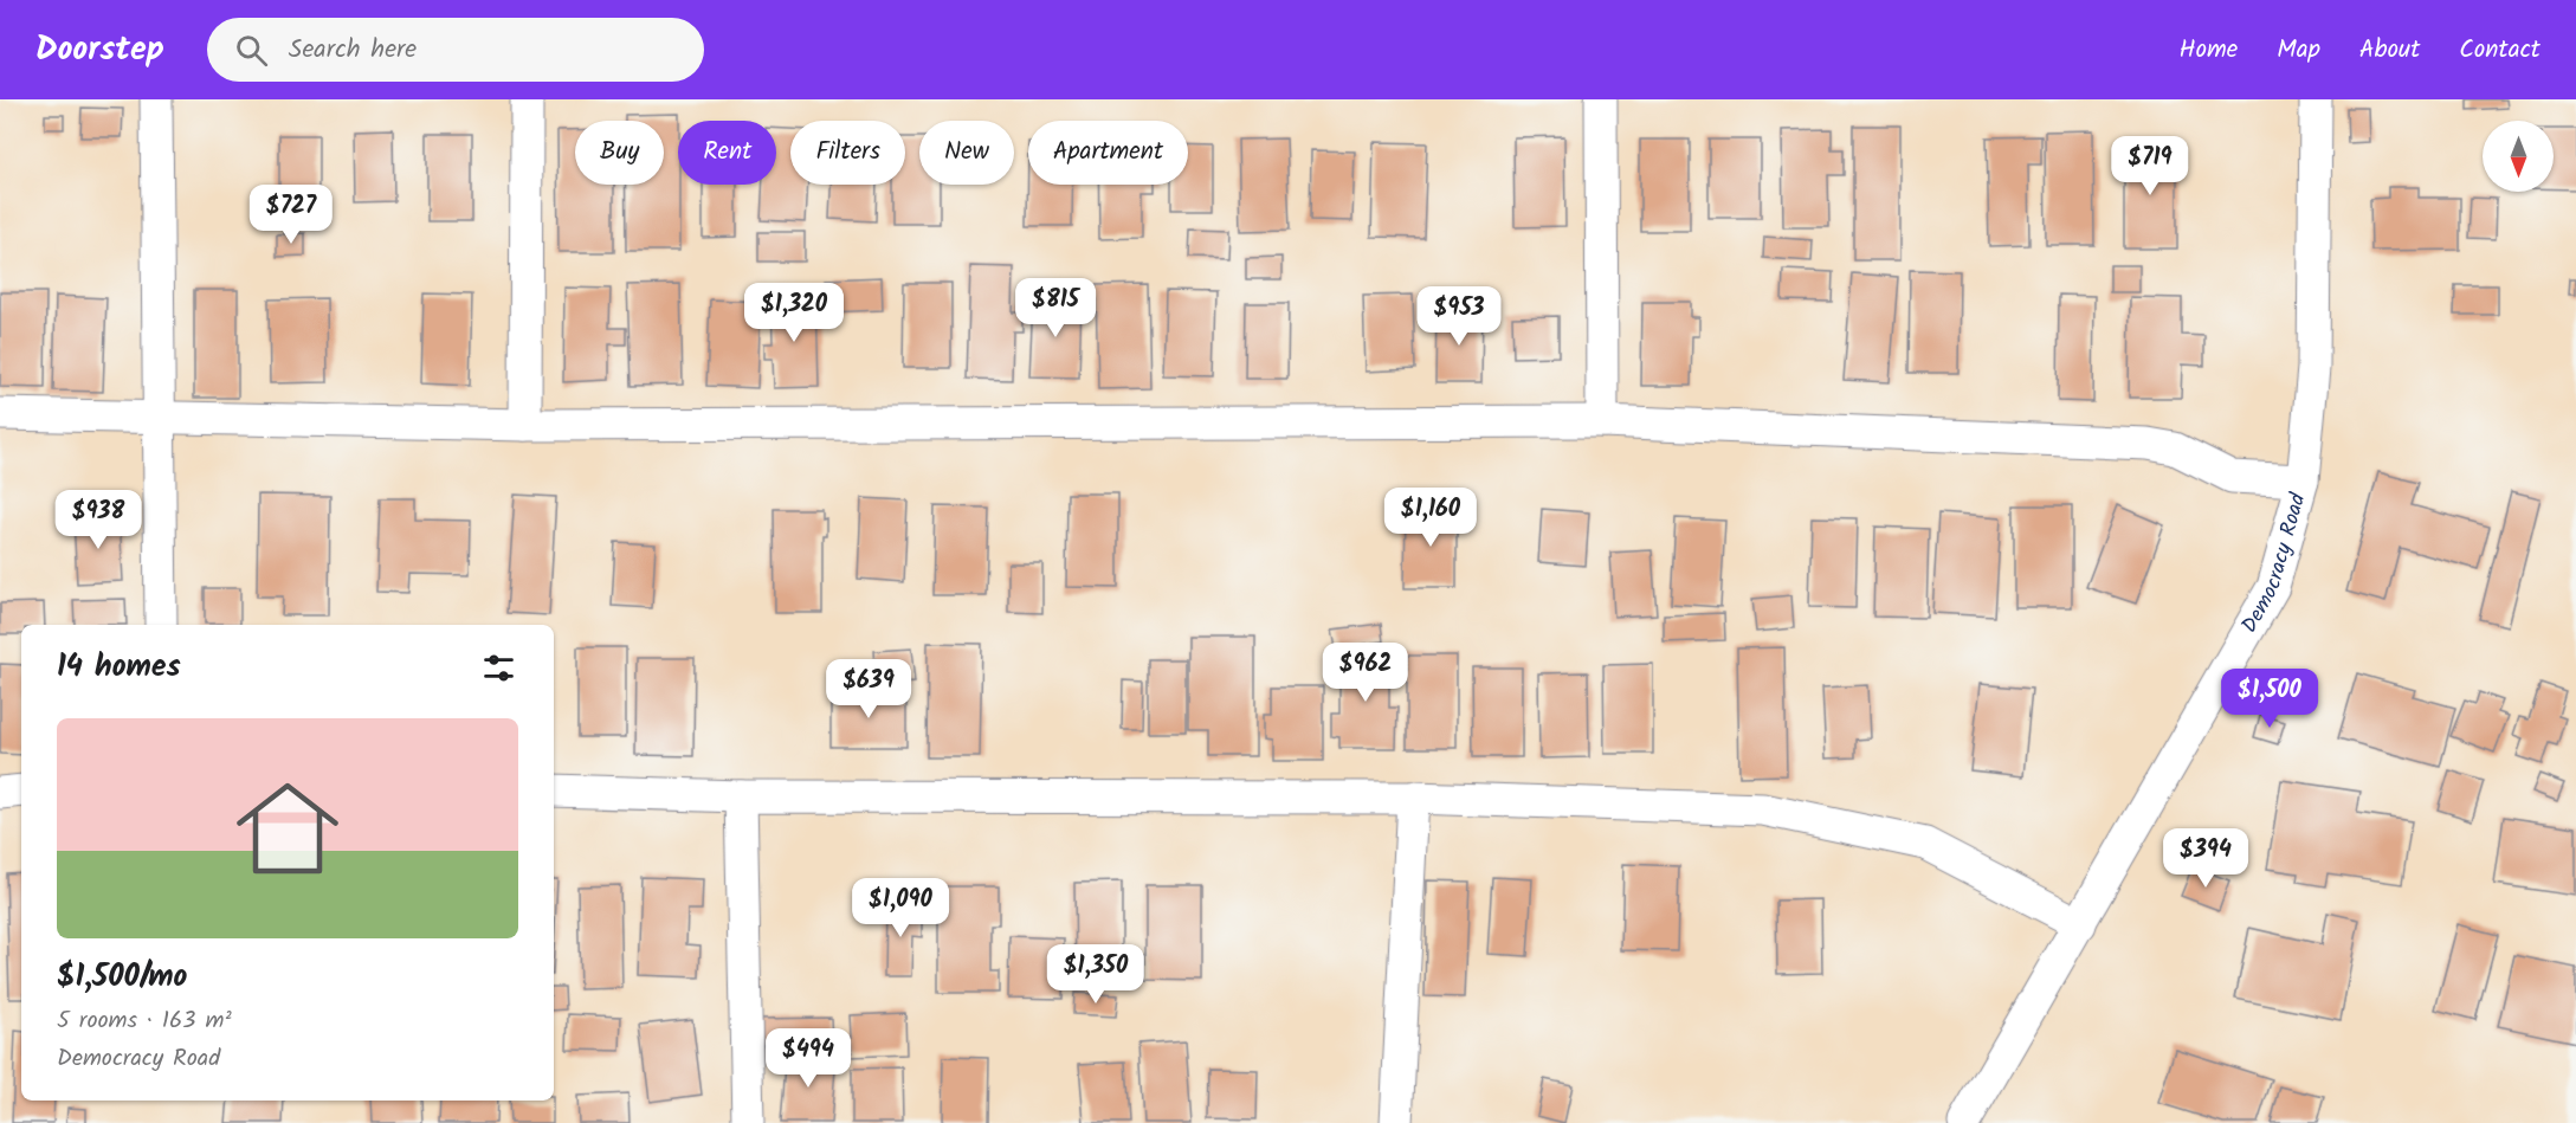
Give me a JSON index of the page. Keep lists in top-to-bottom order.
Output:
{
  "streets": {
    "street": ["Democracy Road"]
  },
  "north": "bottom",
  "page": {
    "header": "Doorstep",
    "search": "Search here",
    "nav": [
      "Home",
      "Map",
      "About",
      "Contact"
    ],
    "chip": [
      "Buy",
      "Rent",
      "Filters",
      "New",
      "Apartment"
    ],
    "price": [
      "$719",
      "$727",
      "$815",
      "$1,320",
      "$953",
      "$1,160",
      "$938",
      "$962",
      "$639",
      "$1,500",
      "$394",
      "$1,090",
      "$1,350",
      "$494"
    ],
    "heading": "14 homes",
    "list": [
      {
        "name": "$1,500/mo",
        "note": "5 rooms · 163 m² · Democracy Road"
      }
    ]
  }
}
